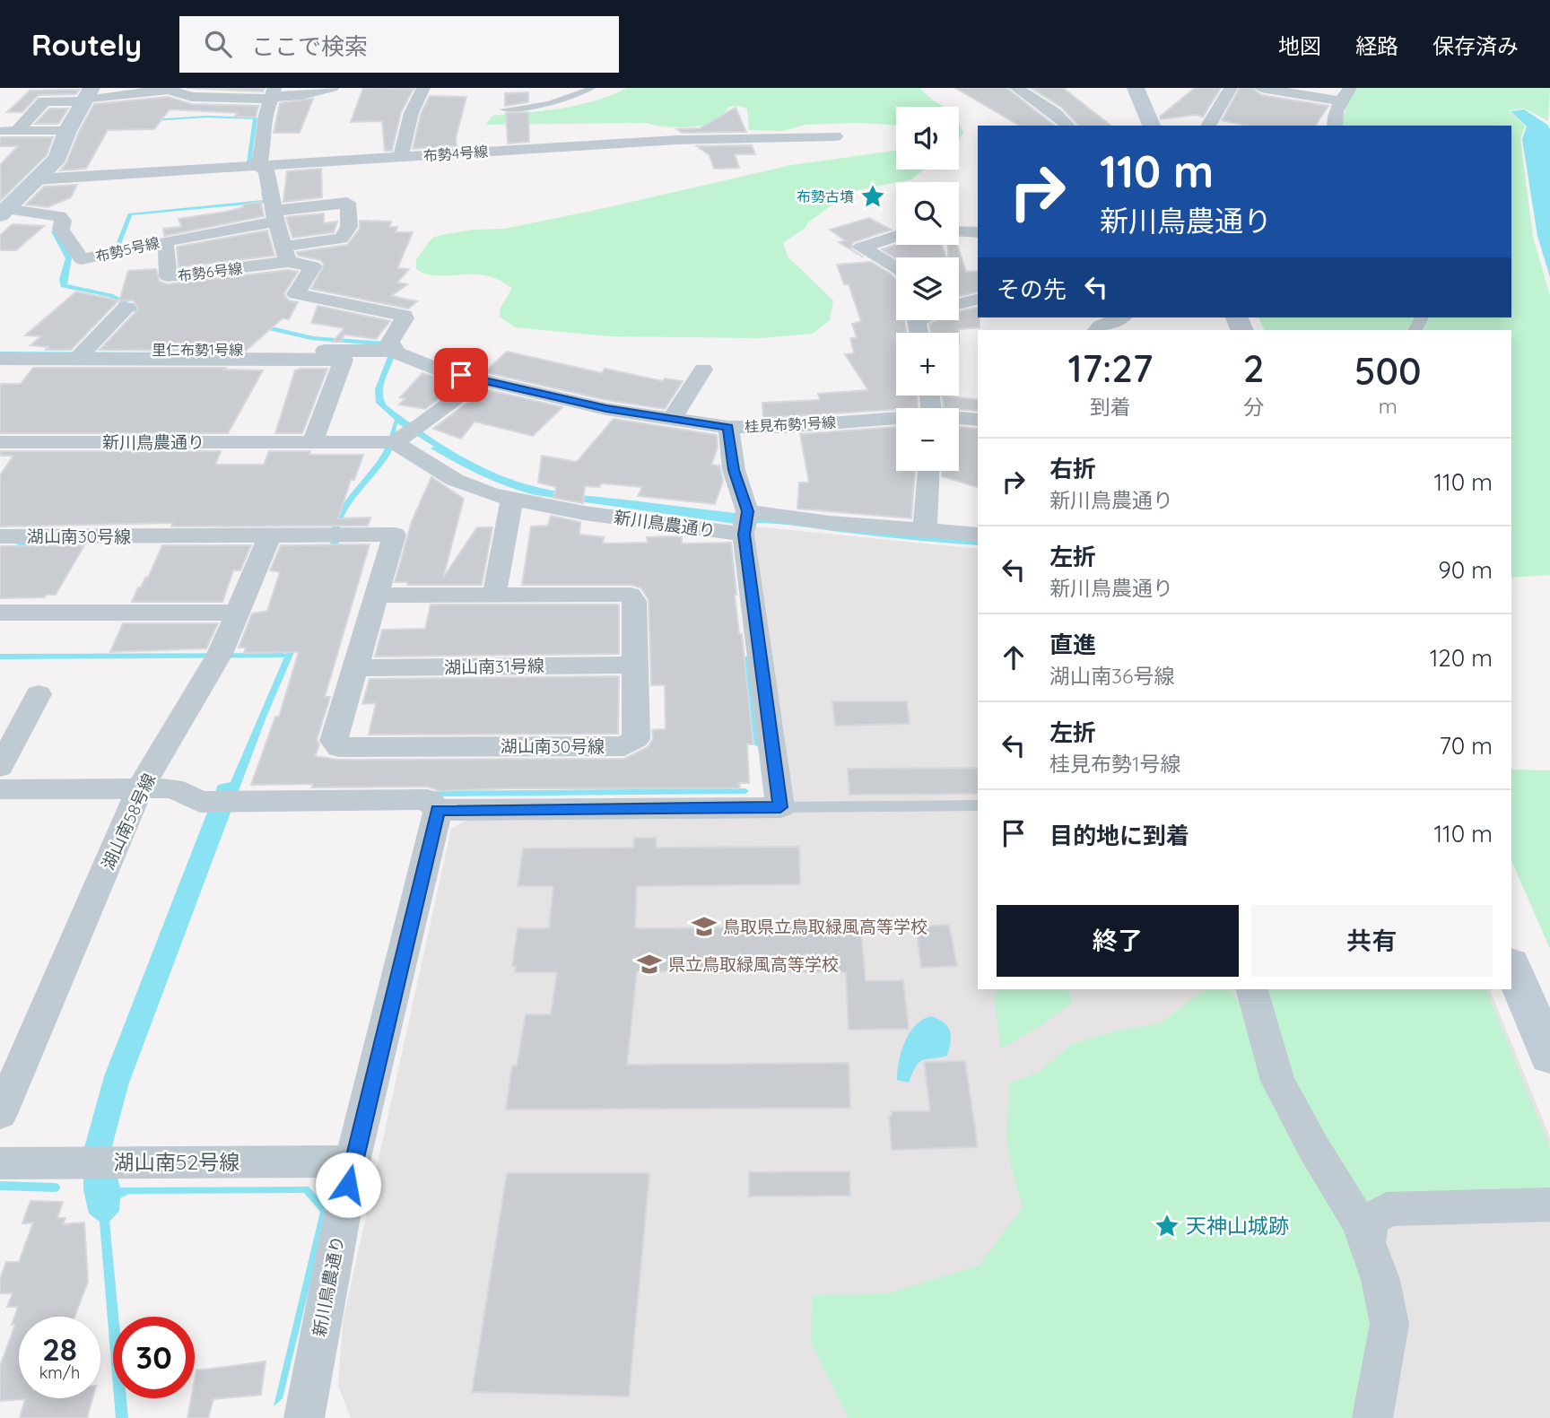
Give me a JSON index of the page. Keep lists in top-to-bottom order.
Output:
{
  "streets": {
    "street": [
      "布勢4号線",
      "布勢5号線",
      "布勢6号線",
      "里仁布勢1号線",
      "桂見布勢1号線",
      "新川鳥農通り",
      "湖山南30号線",
      "湖山南31号線",
      "湖山南58号線",
      "湖山南52号線"
    ]
  },
  "crossings": [
    ["布勢5号線", "布勢6号線"],
    ["里仁布勢1号線", "桂見布勢1号線"],
    ["新川鳥農通り", "湖山南52号線"],
    ["湖山南30号線", "湖山南31号線"],
    ["湖山南30号線", "湖山南58号線"]
  ],
  "places": {
    "place": ["布勢古墳", "天神山城跡"],
    "school or university": ["鳥取県立鳥取緑風高等学校", "県立鳥取緑風高等学校"]
  },
  "page": {
    "header": "Routely",
    "search": "ここで検索",
    "nav": ["地図", "経路", "保存済み"],
    "map_buttons": ["+", "−"],
    "turn": ["110 m", "新川鳥農通り"],
    "then": "その先",
    "eta": [
      "17:27",
      "到着",
      "2",
      "分",
      "500",
      "m"
    ],
    "list": [
      {
        "name": "右折",
        "note": "新川鳥農通り",
        "value": "110 m"
      },
      {
        "name": "左折",
        "note": "新川鳥農通り",
        "value": "90 m"
      },
      {
        "name": "直進",
        "note": "湖山南36号線",
        "value": "120 m"
      },
      {
        "name": "左折",
        "note": "桂見布勢1号線",
        "value": "70 m"
      },
      {
        "name": "目的地に到着",
        "value": "110 m"
      }
    ],
    "buttons": ["終了", "共有"],
    "speed": "28 km/h",
    "limit": "30"
  }
}
